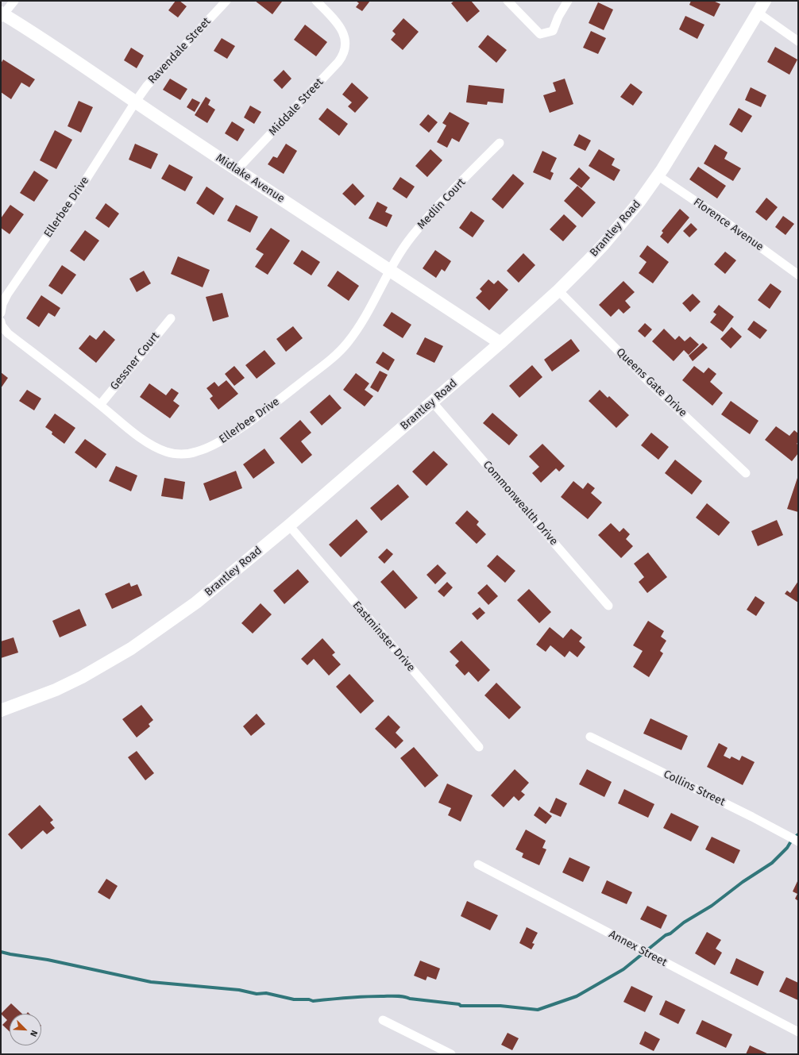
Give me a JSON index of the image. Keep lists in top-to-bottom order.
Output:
{
  "streets": {
    "street": [
      "Ravendale Street",
      "Middale Street",
      "Midlake Avenue",
      "Medlin Court",
      "Ellerbee Drive",
      "Florence Avenue",
      "Brantley Road",
      "Gessner Court",
      "Queens Gate Drive",
      "Commonwealth Drive",
      "Eastminster Drive",
      "Collins Street",
      "Annex Street"
    ]
  },
  "crossings": [
    ["Ravendale Street", "Midlake Avenue"],
    ["Ravendale Street", "Ellerbee Drive"],
    ["Middale Street", "Midlake Avenue"],
    ["Midlake Avenue", "Medlin Court"],
    ["Midlake Avenue", "Ellerbee Drive"],
    ["Midlake Avenue", "Brantley Road"],
    ["Medlin Court", "Ellerbee Drive"],
    ["Ellerbee Drive", "Gessner Court"],
    ["Florence Avenue", "Brantley Road"],
    ["Brantley Road", "Queens Gate Drive"],
    ["Brantley Road", "Commonwealth Drive"],
    ["Brantley Road", "Eastminster Drive"]
  ],
  "north": "bottom right"
}
